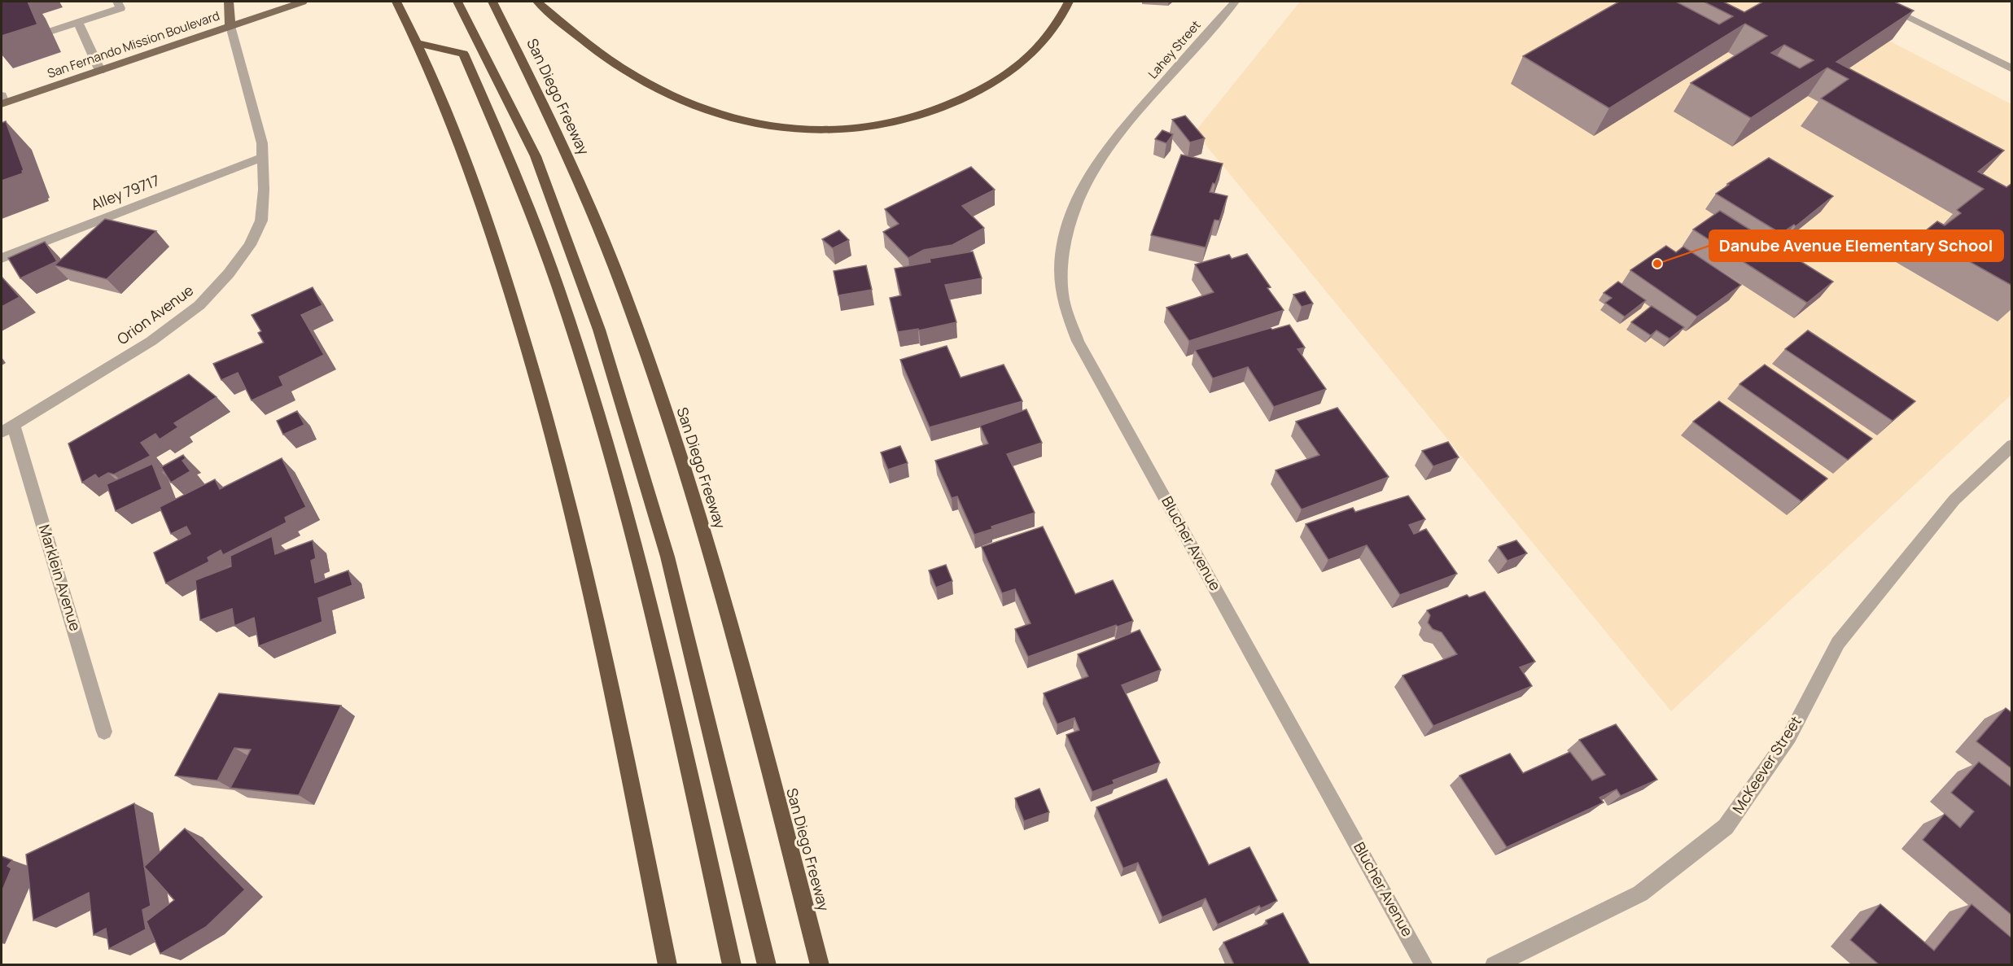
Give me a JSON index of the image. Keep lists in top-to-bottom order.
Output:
{
  "streets": {
    "highway": ["San Diego Freeway"],
    "main road": ["San Fernando Mission Boulevard", "Orion Avenue"],
    "street": [
      "Lahey Street",
      "Alley 79717",
      "Blucher Avenue",
      "Marklein Avenue",
      "McKeever Street"
    ]
  },
  "crossings": [
    ["San Fernando Mission Boulevard", "Orion Avenue"],
    ["Lahey Street", "Blucher Avenue"],
    ["Alley 79717", "Orion Avenue"],
    ["Orion Avenue", "Marklein Avenue"]
  ],
  "places": ["Danube Avenue Elementary School"]
}
